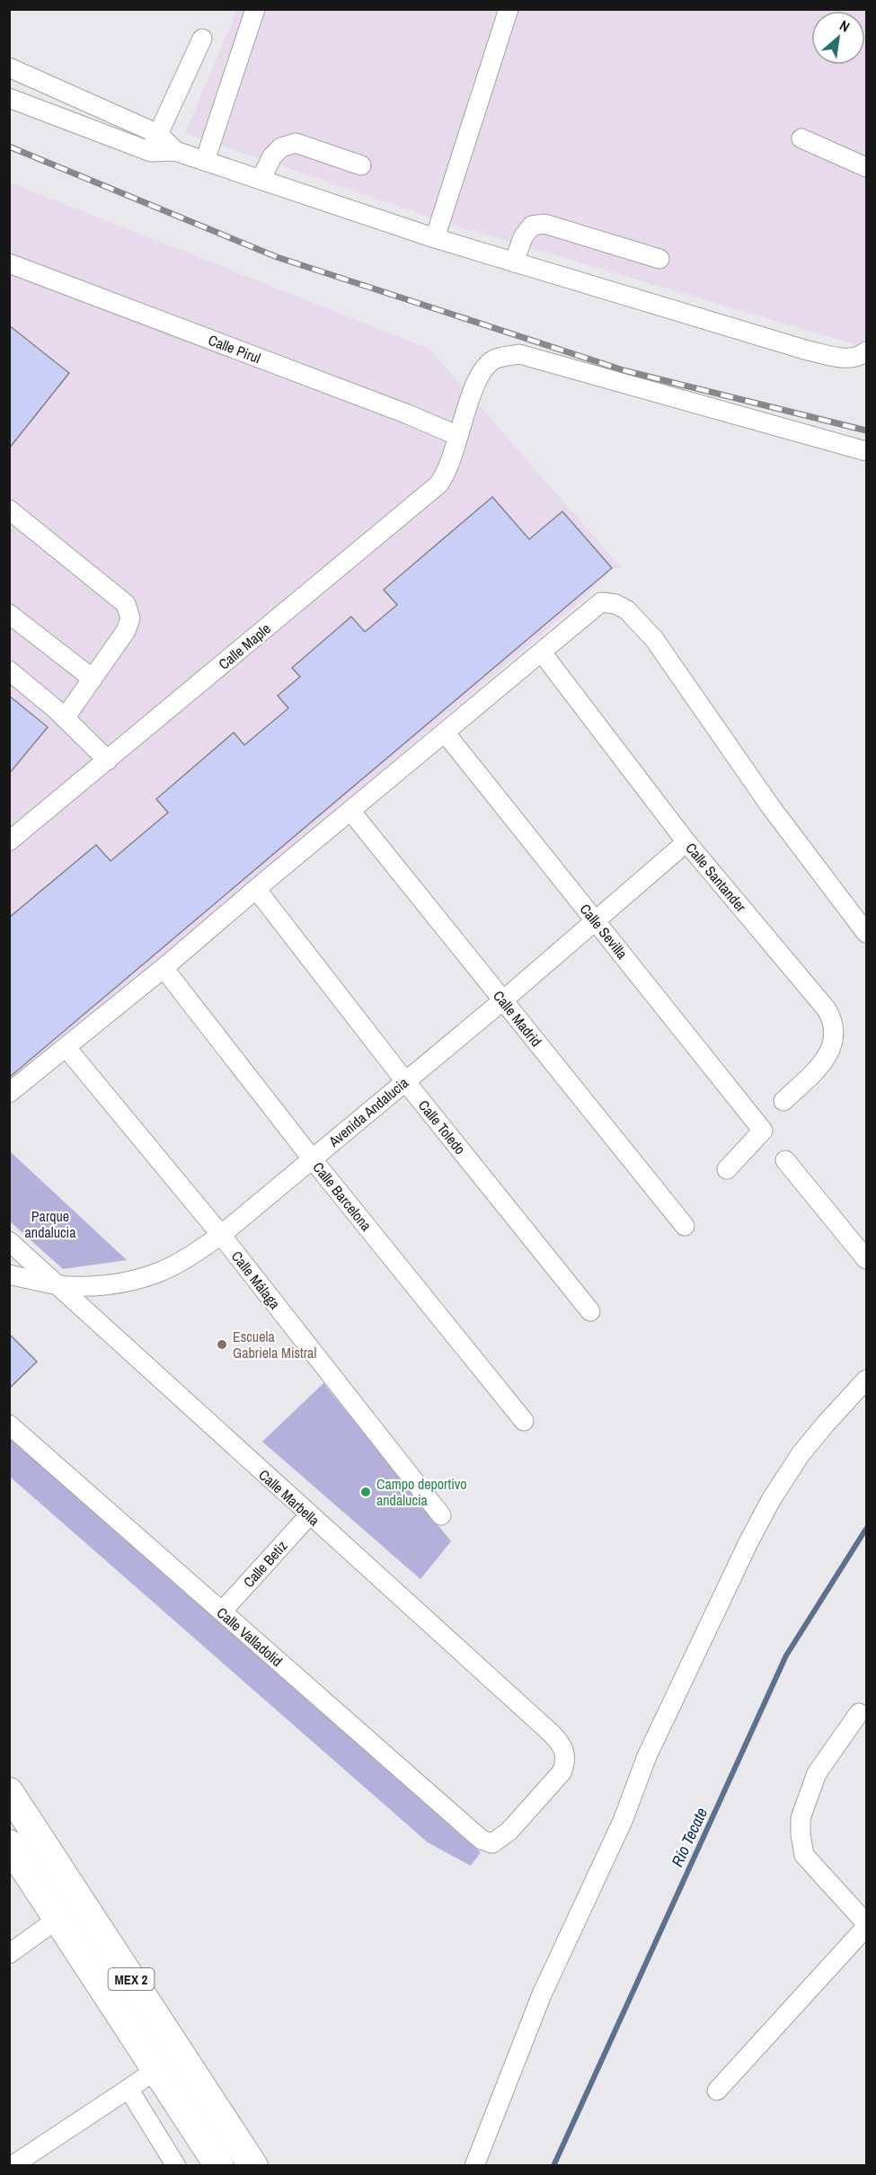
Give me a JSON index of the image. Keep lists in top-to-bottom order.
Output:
{
  "streets": {
    "highway": ["MEX 2"],
    "street": [
      "Calle Pirul",
      "Calle Maple",
      "Calle Santander",
      "Calle Sevilla",
      "Calle Madrid",
      "Avenida Andalucia",
      "Calle Toledo",
      "Calle Barcelona",
      "Calle Málaga",
      "Calle Marbella",
      "Calle Betiz",
      "Calle Valladolid"
    ]
  },
  "crossings": [
    ["Calle Pirul", "Calle Maple"],
    ["Calle Santander", "Avenida Andalucia"],
    ["Calle Sevilla", "Avenida Andalucia"],
    ["Calle Madrid", "Avenida Andalucia"],
    ["Avenida Andalucia", "Calle Toledo"],
    ["Avenida Andalucia", "Calle Barcelona"],
    ["Avenida Andalucia", "Calle Málaga"],
    ["Avenida Andalucia", "Calle Marbella"],
    ["Calle Marbella", "Calle Betiz"],
    ["Calle Marbella", "Calle Valladolid"],
    ["Calle Betiz", "Calle Valladolid"]
  ],
  "water": ["Río Tecate"],
  "parks": ["Parque andalucia"],
  "places": ["Escuela Gabriela Mistral", "Campo deportivo andalucia"],
  "north": "top right"
}
